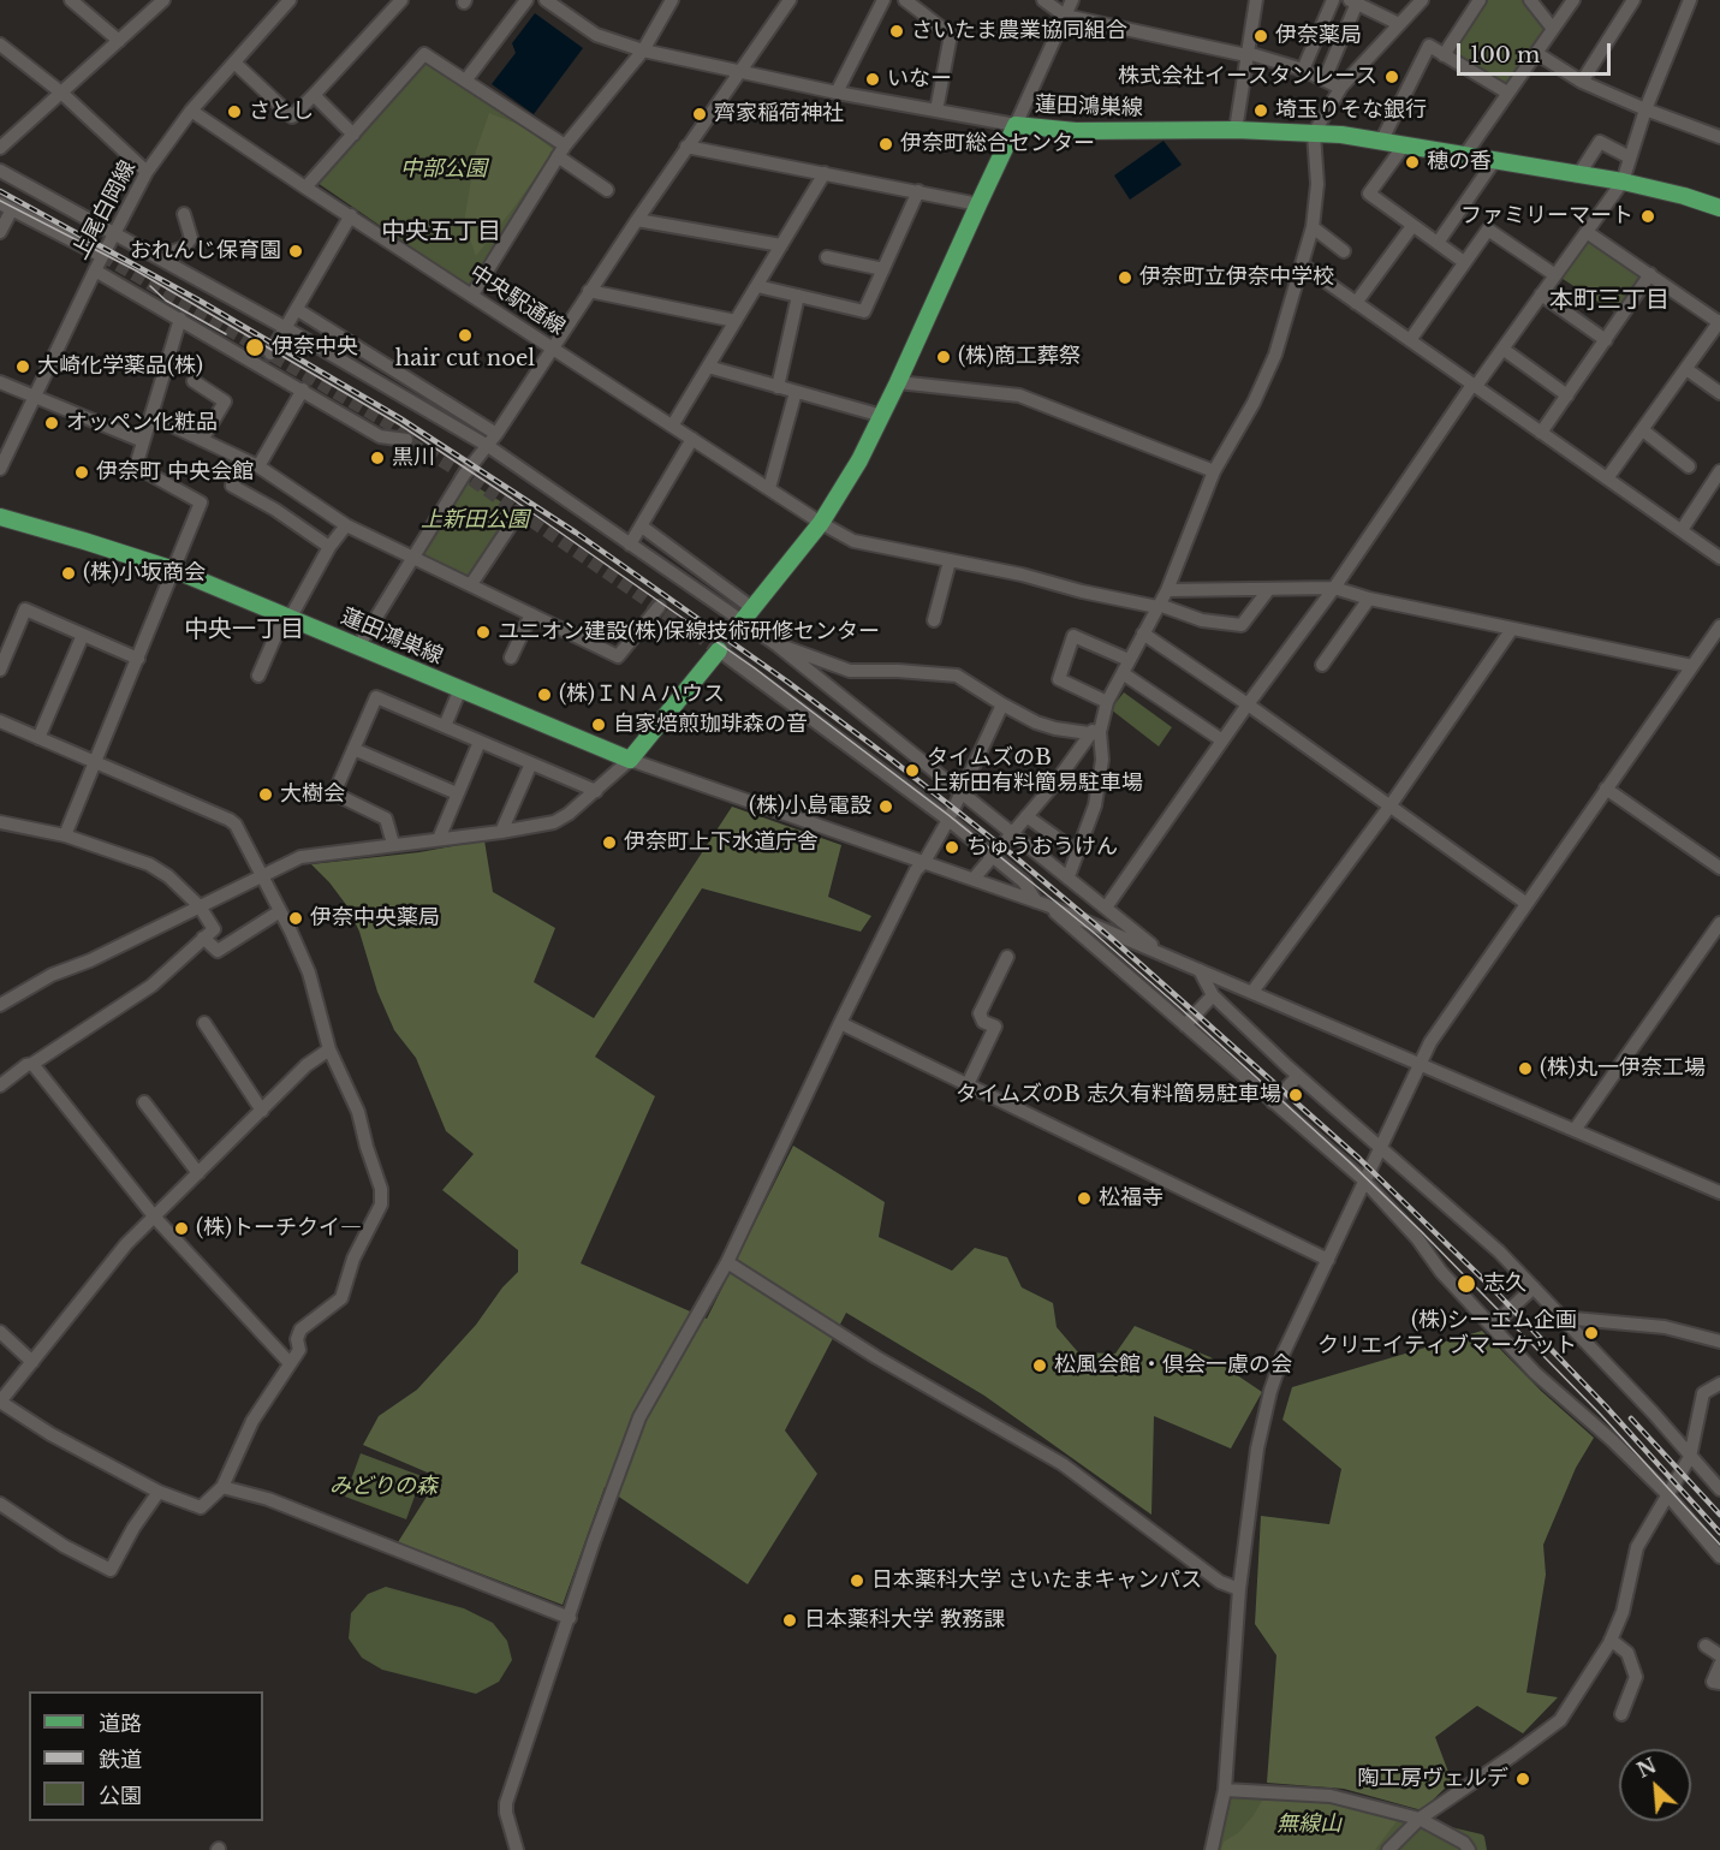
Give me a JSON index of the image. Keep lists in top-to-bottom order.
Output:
{
  "streets": {
    "main road": ["蓮田鴻巣線"],
    "street": ["上尾白岡線", "中央駅通線"]
  },
  "crossings": [
    ["蓮田鴻巣線", "中央駅通線"],
    ["上尾白岡線", "中央駅通線"]
  ],
  "districts": ["中央五丁目", "本町三丁目", "中央一丁目"],
  "parks": [
    "中部公園",
    "上新田公園",
    "みどりの森",
    "無線山"
  ],
  "places": [
    "さいたま農業協同組合",
    "伊奈薬局",
    "株式会社イースタンレース",
    "いなー",
    "埼玉りそな銀行",
    "さとし",
    "齊家稲荷神社",
    "伊奈町総合センター",
    "穂の香",
    "ファミリーマート",
    "おれんじ保育園",
    "伊奈町立伊奈中学校",
    "hair cut noel",
    "伊奈中央",
    "(株)商工葬祭",
    "大崎化学薬品(株)",
    "オッペン化粧品",
    "黒川",
    "伊奈町 中央会館",
    "(株)小坂商会",
    "ユニオン建設(株)保線技術研修センター",
    "(株)ＩＮＡハウス",
    "自家焙煎珈琲森の音",
    "タイムズのB 上新田有料簡易駐車場",
    "大樹会",
    "(株)小島電設",
    "伊奈町上下水道庁舎",
    "ちゅうおうけん",
    "伊奈中央薬局",
    "(株)丸一伊奈工場",
    "タイムズのB 志久有料簡易駐車場",
    "松福寺",
    "(株)トーチクイ―",
    "志久",
    "(株)シーエム企画 クリエイティブマーケット",
    "松風会館・倶会一慮の会",
    "日本薬科大学 さいたまキャンパス",
    "日本薬科大学 教務課",
    "陶工房ヴェルデ"
  ],
  "legend": ["道路", "鉄道", "公園"],
  "scale_bar": "100 m",
  "north": "top left"
}
